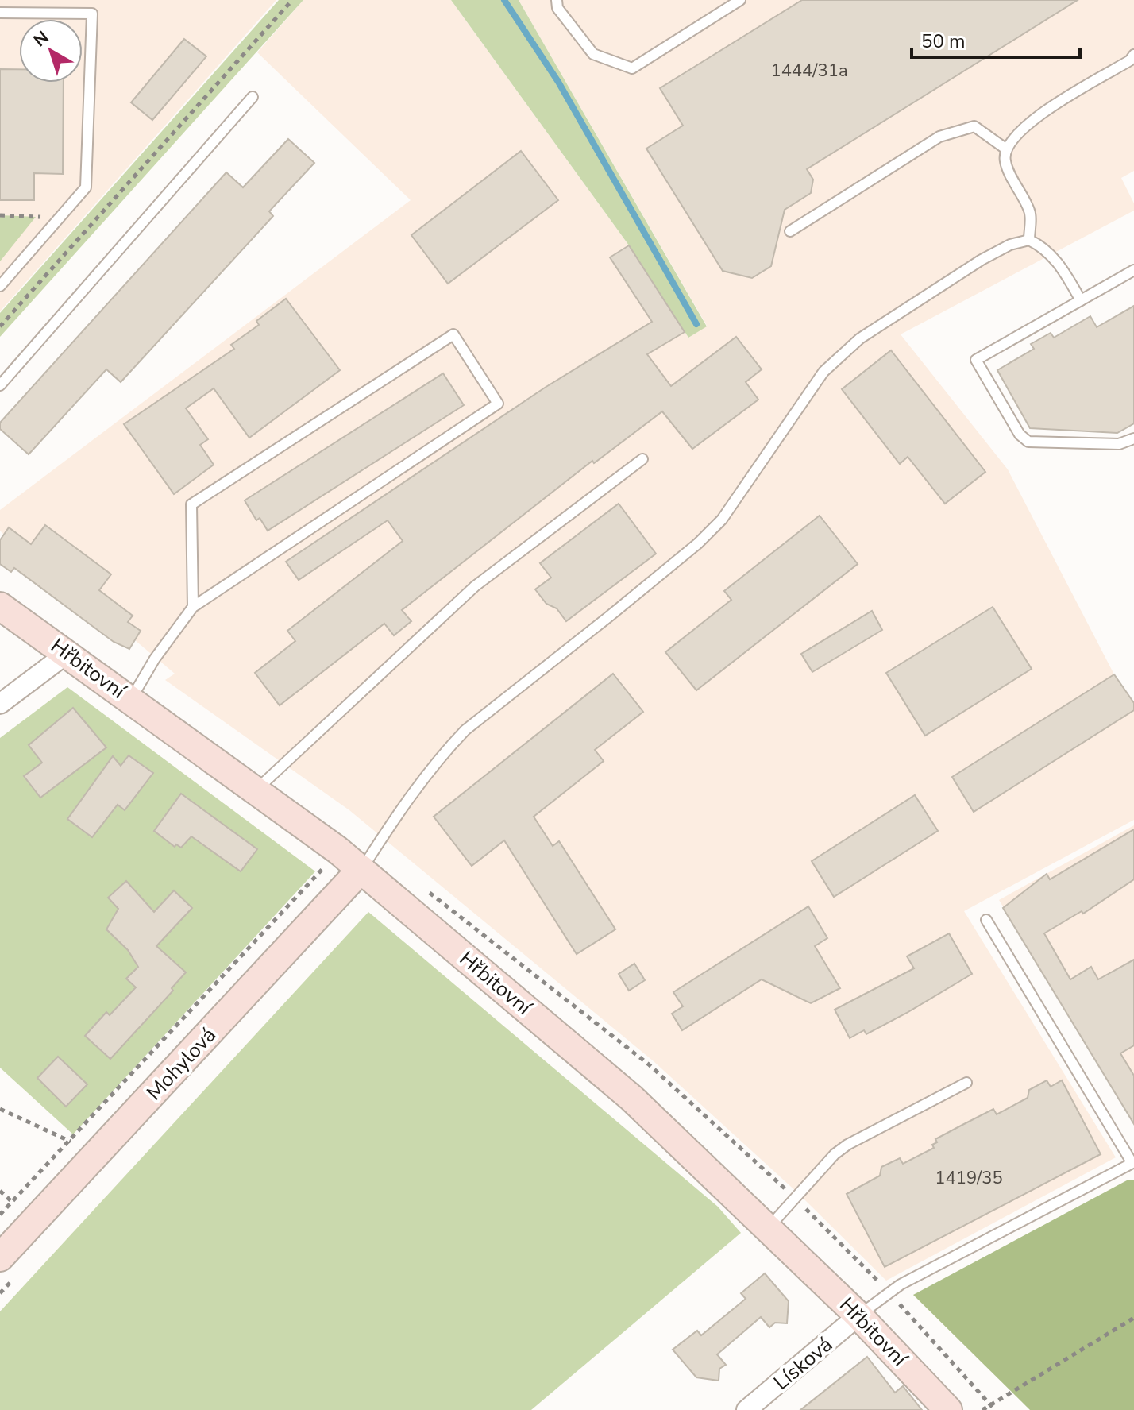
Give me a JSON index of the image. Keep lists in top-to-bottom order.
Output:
{
  "streets": {
    "street": ["Hřbitovní", "Mohylová", "Lísková"]
  },
  "crossings": [
    ["Hřbitovní", "Mohylová"],
    ["Hřbitovní", "Lísková"]
  ],
  "house_numbers": ["1444/31a", "1419/35"],
  "scale_bar": "50 m",
  "north": "top left"
}
